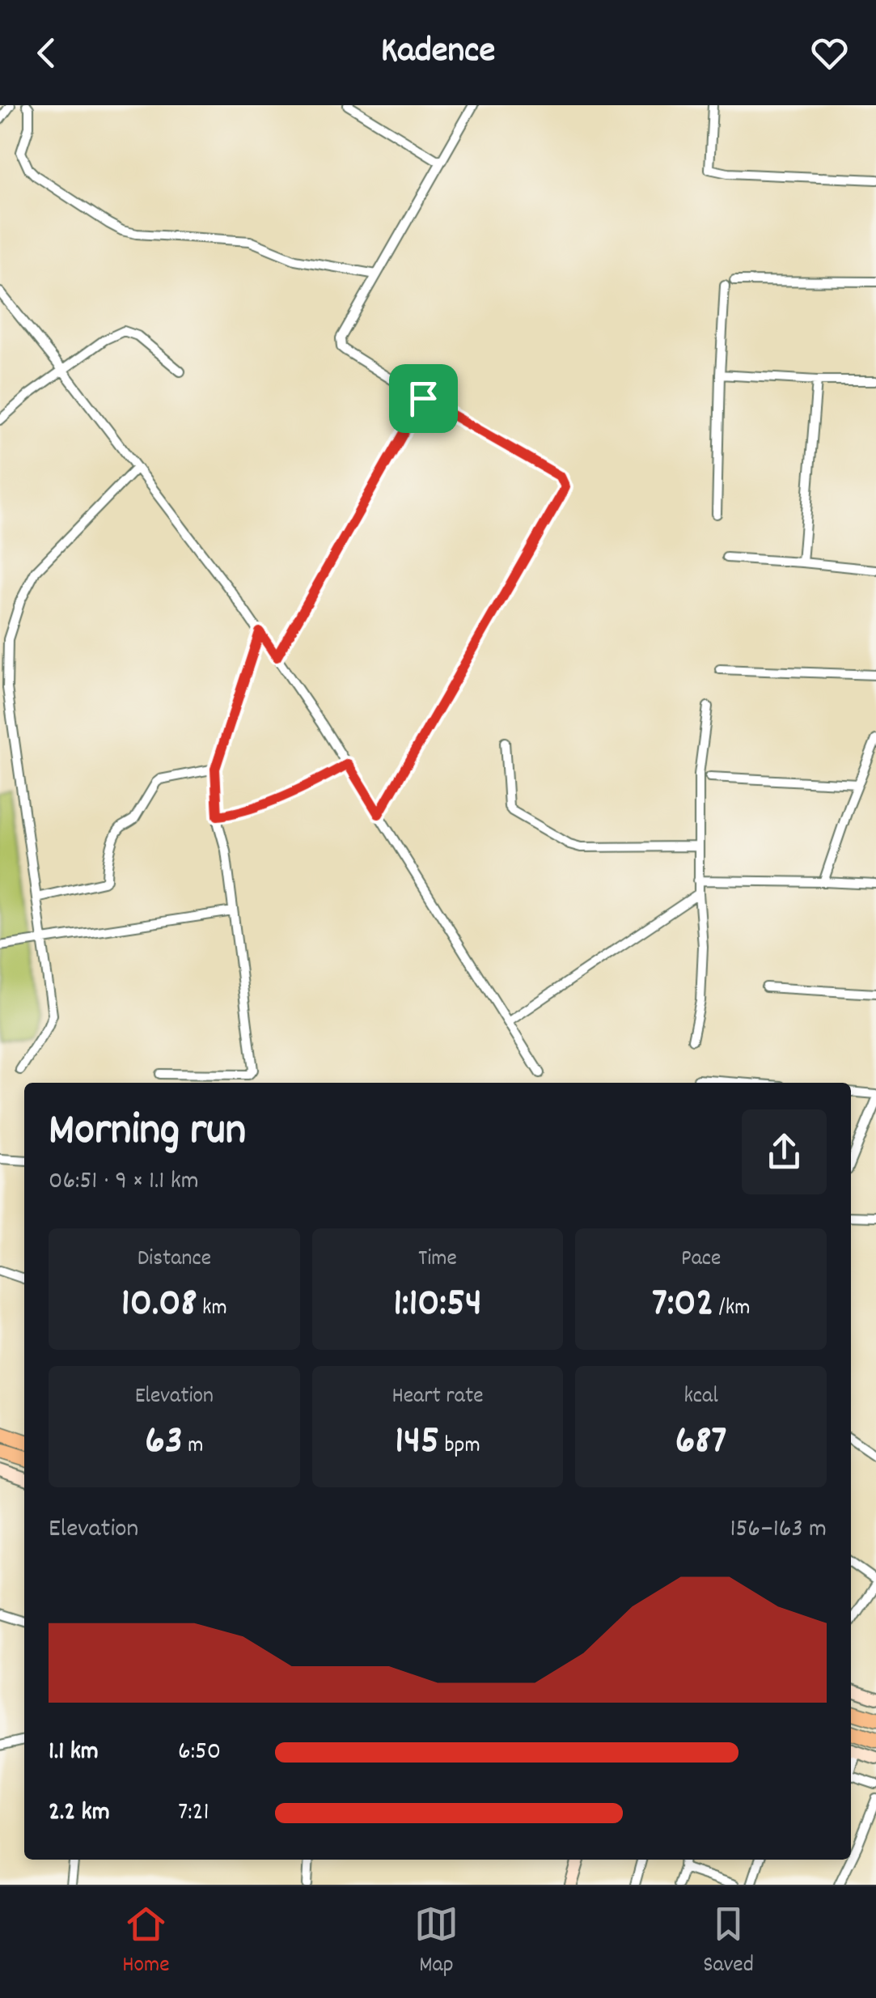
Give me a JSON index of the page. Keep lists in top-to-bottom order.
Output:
{
  "page": {
    "header": "Kadence",
    "heading": ["Morning run", "06:51 · 9 × 1.1 km"],
    "stats": [
      ["Distance", "10.08 km"],
      ["Time", "1:10:54"],
      ["Pace", "7:02 /km"],
      ["Elevation", "63 m"],
      ["Heart rate", "145 bpm"],
      ["kcal", "687"]
    ],
    "chart": ["Elevation", "156–163 m"],
    "list": [
      {
        "name": "1.1 km",
        "note": "6:50"
      },
      {
        "name": "2.2 km",
        "note": "7:21"
      }
    ],
    "tabs": ["Home", "Map", "Saved"]
  }
}
